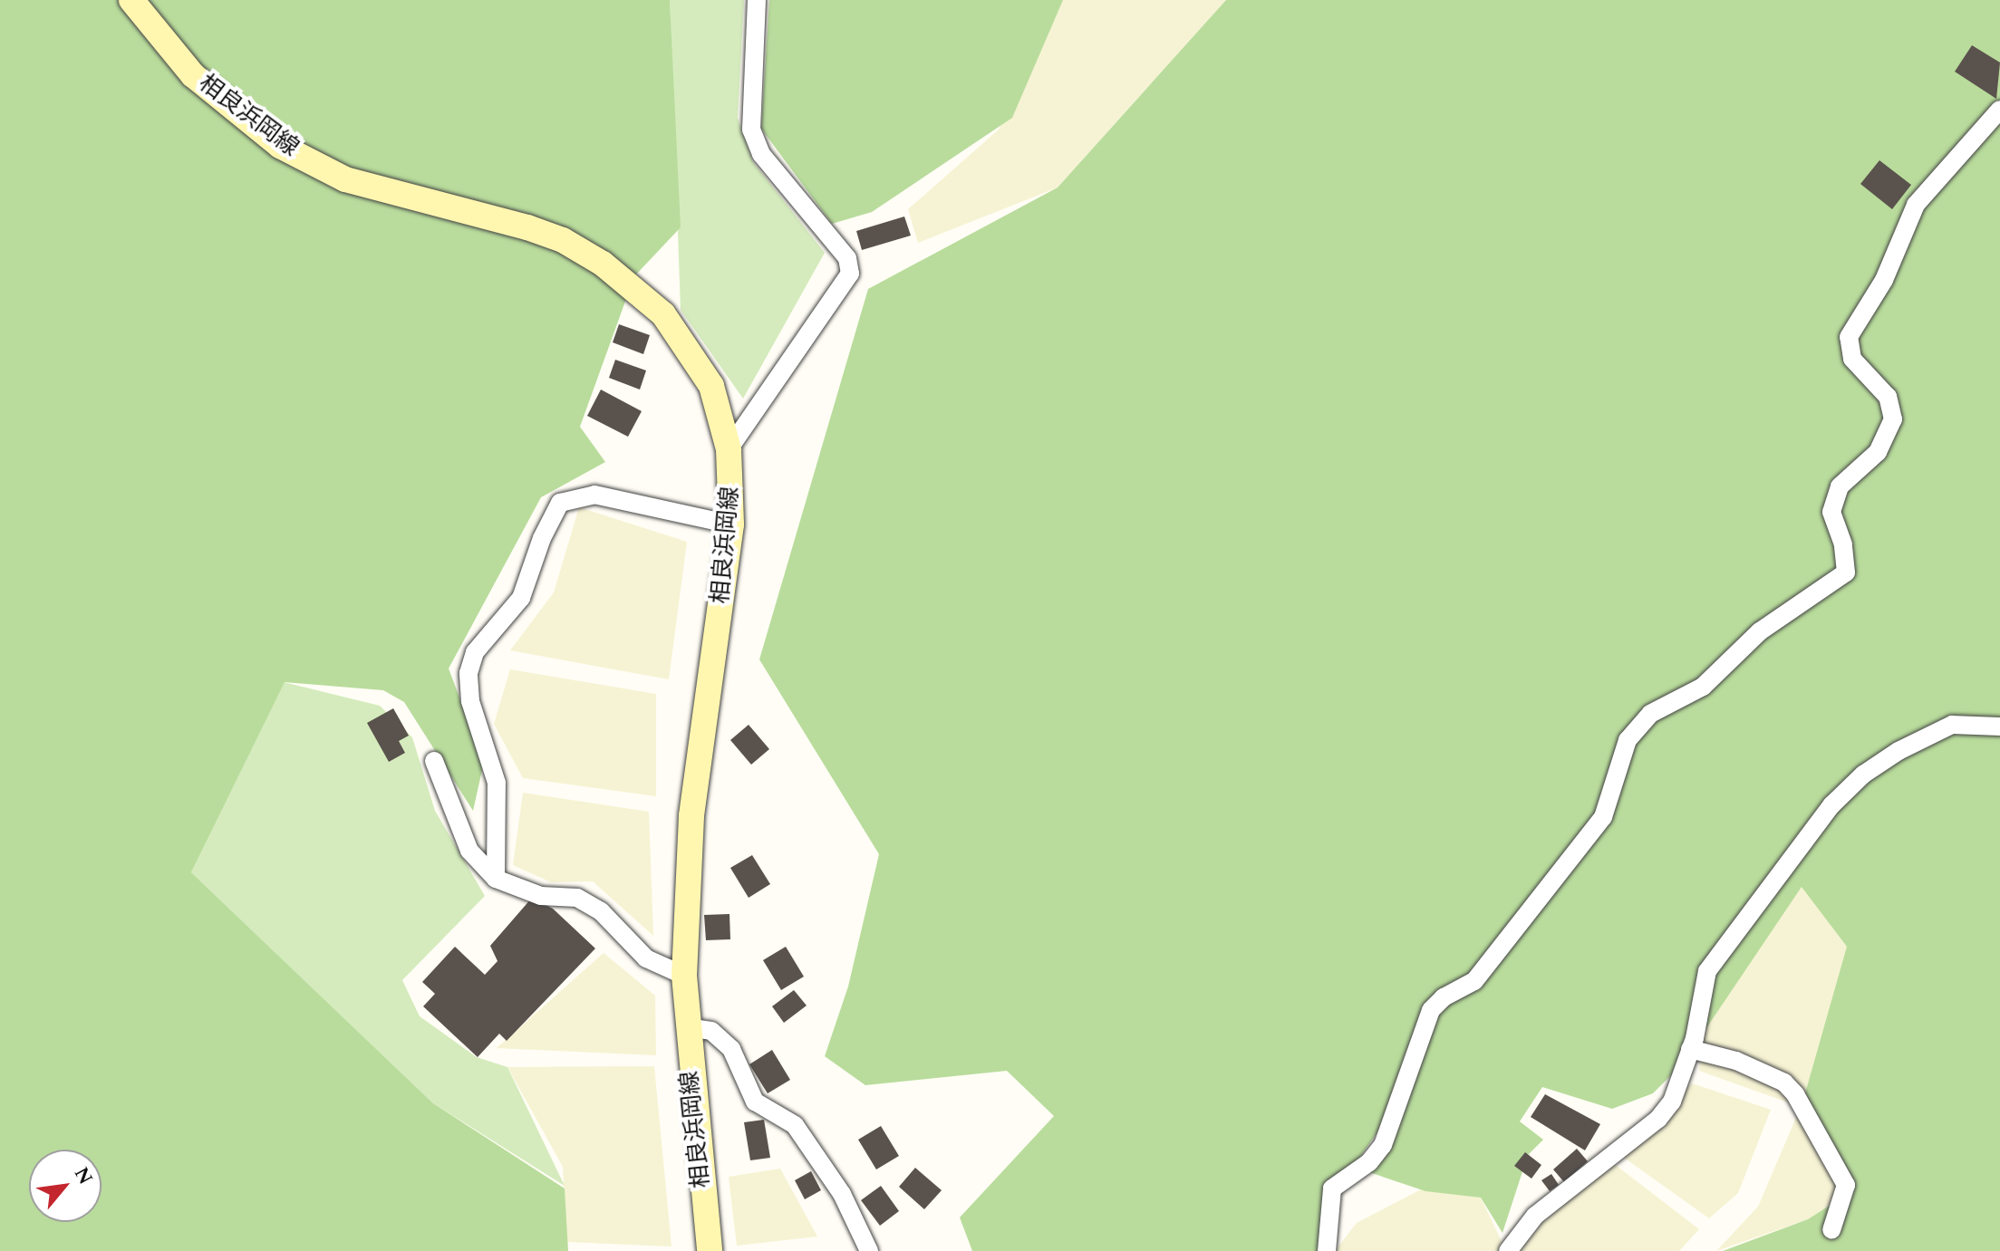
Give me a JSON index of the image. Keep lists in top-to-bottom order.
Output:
{
  "streets": {
    "main road": ["相良浜岡線"]
  },
  "north": "top right"
}
